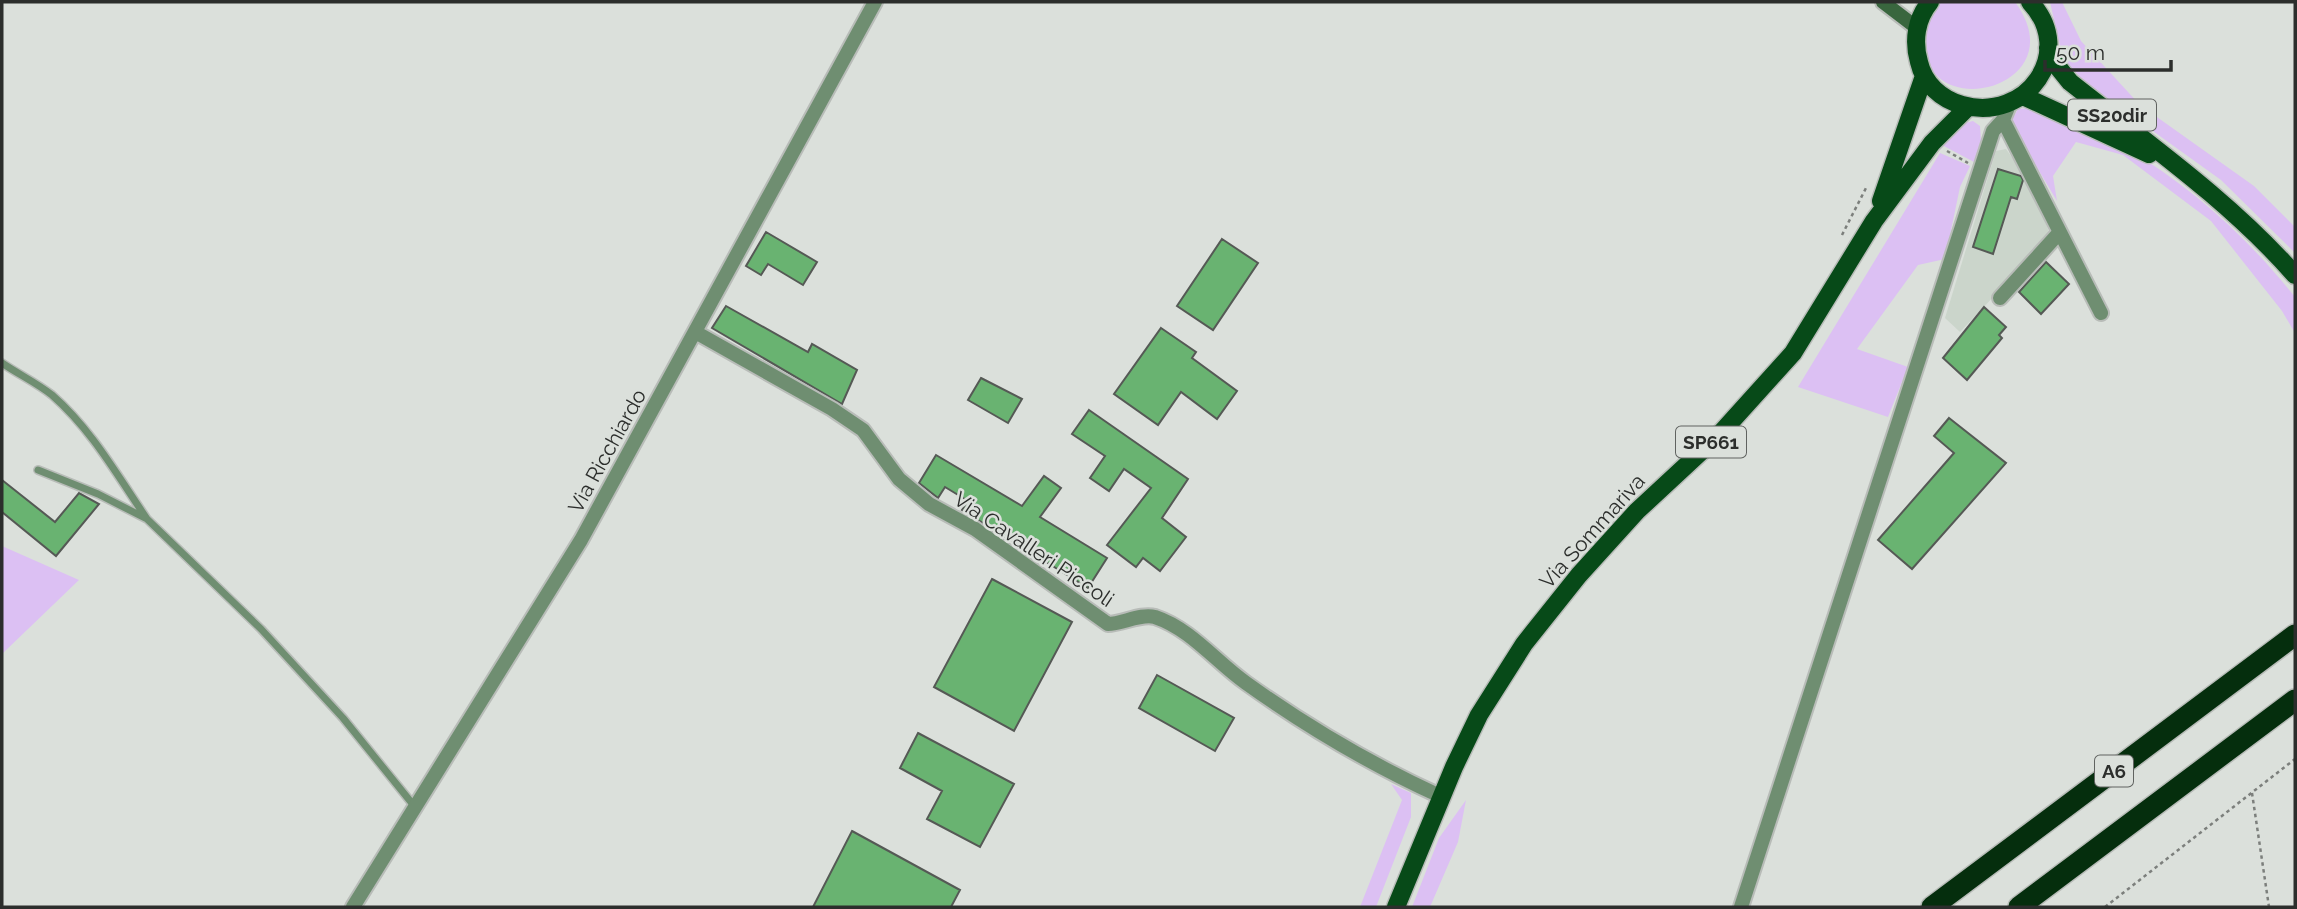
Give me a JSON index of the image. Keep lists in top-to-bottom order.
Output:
{
  "streets": {
    "highway": ["A6"],
    "main road": ["SS20dir", "SP661", "Via Sommariva"],
    "street": ["Via Ricchiardo", "Via Cavalleri Piccoli"]
  },
  "crossings": [
    ["Via Ricchiardo", "Via Cavalleri Piccoli"],
    ["Via Sommariva", "Via Cavalleri Piccoli"]
  ],
  "scale_bar": "50 m"
}
